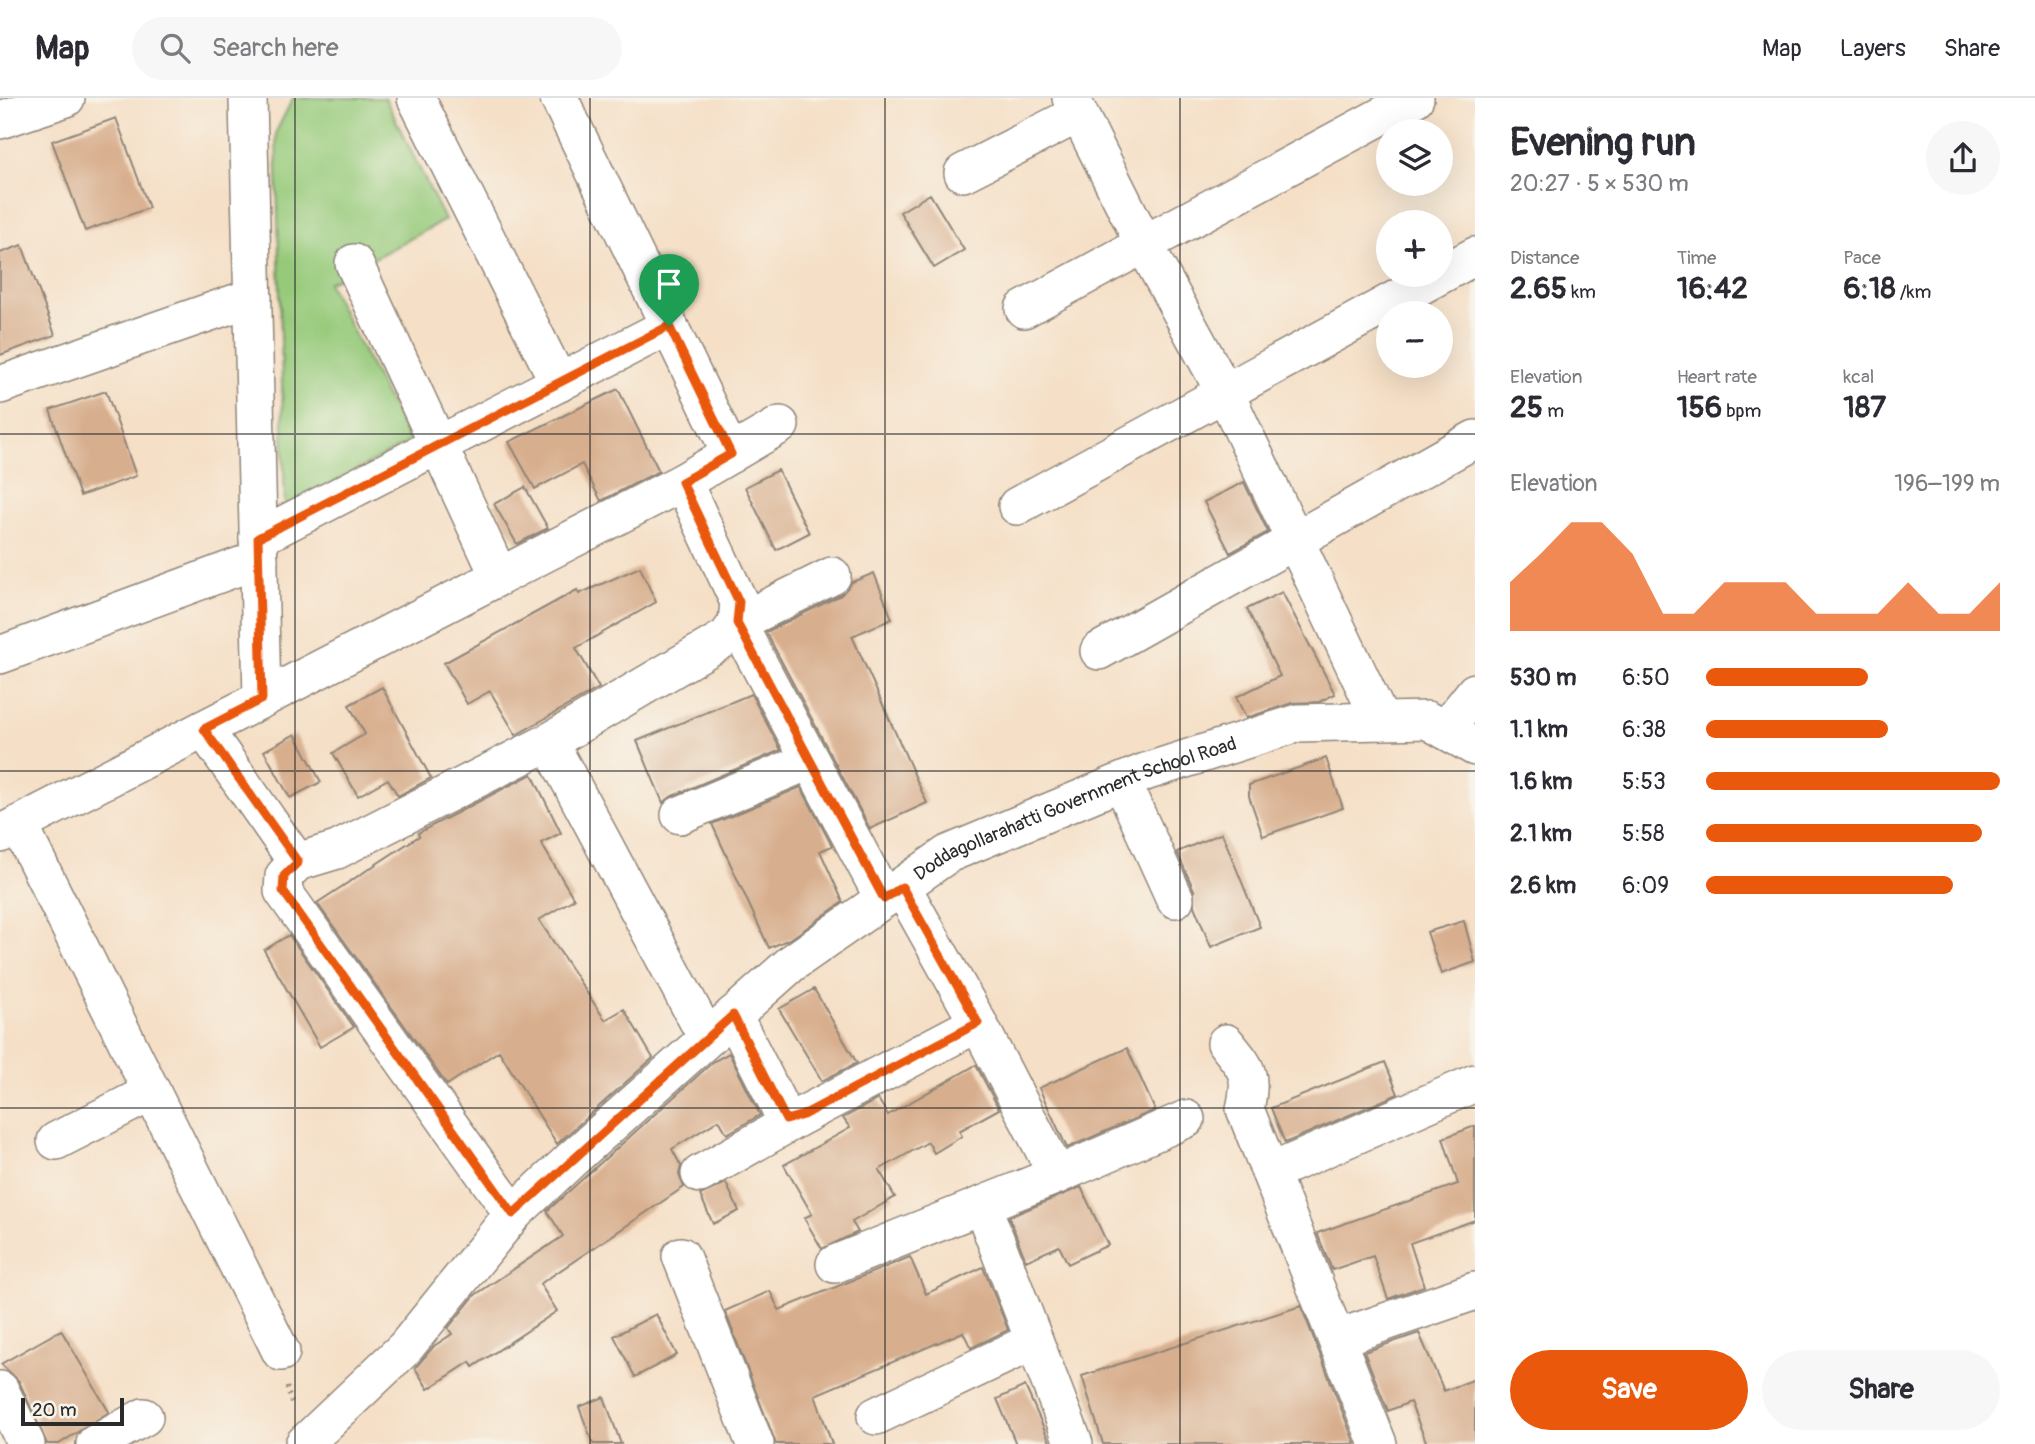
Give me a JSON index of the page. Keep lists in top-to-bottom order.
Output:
{
  "streets": {
    "street": ["Doddagollarahatti Government School Road"]
  },
  "scale_bar": "20 m",
  "page": {
    "header": "Map",
    "search": "Search here",
    "nav": ["Map", "Layers", "Share"],
    "heading": ["Evening run", "20:27 · 5 × 530 m"],
    "map_buttons": ["+", "−"],
    "stats": [
      ["Distance", "2.65 km"],
      ["Time", "16:42"],
      ["Pace", "6:18 /km"],
      ["Elevation", "25 m"],
      ["Heart rate", "156 bpm"],
      ["kcal", "187"]
    ],
    "chart": ["Elevation", "196–199 m"],
    "list": [
      {
        "name": "530 m",
        "note": "6:50"
      },
      {
        "name": "1.1 km",
        "note": "6:38"
      },
      {
        "name": "1.6 km",
        "note": "5:53"
      },
      {
        "name": "2.1 km",
        "note": "5:58"
      },
      {
        "name": "2.6 km",
        "note": "6:09"
      }
    ],
    "buttons": ["Save", "Share"],
    "scale": "20 m"
  }
}
